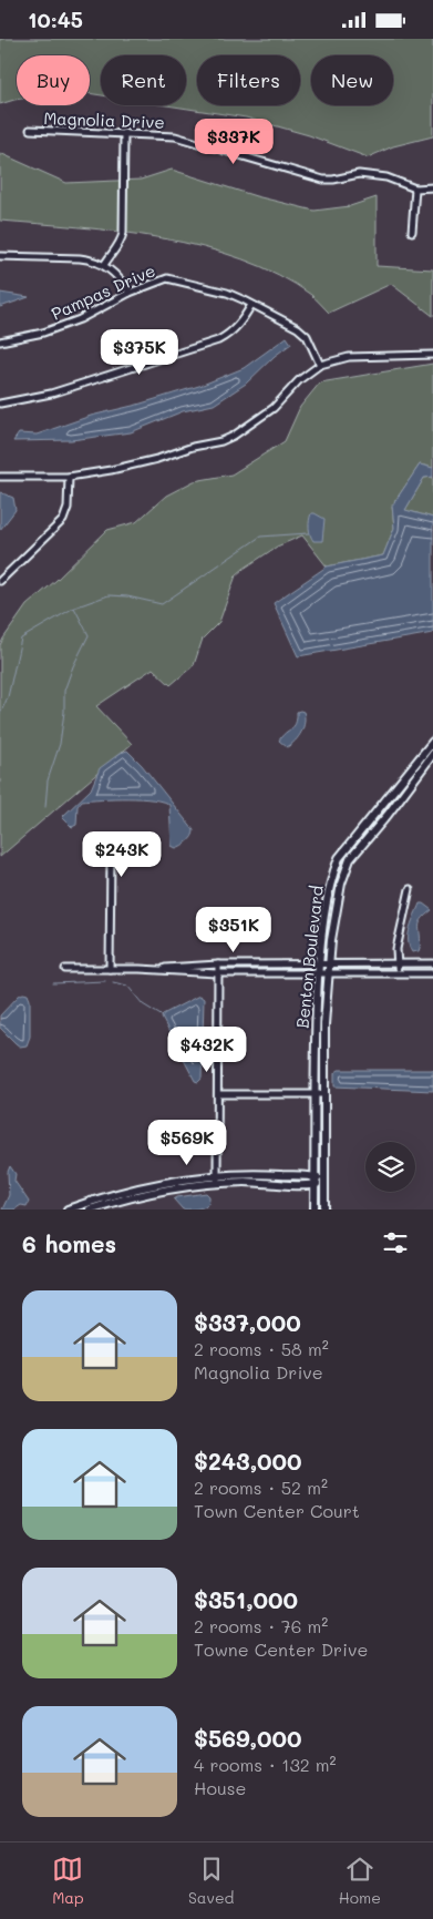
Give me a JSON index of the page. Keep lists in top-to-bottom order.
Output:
{
  "streets": {
    "street": ["Magnolia Drive", "Pampas Drive", "Benton Boulevard"]
  },
  "page": {
    "status": "10:45",
    "chip": [
      "Buy",
      "Rent",
      "Filters",
      "New"
    ],
    "price": [
      "$337K",
      "$375K",
      "$243K",
      "$351K",
      "$432K",
      "$569K"
    ],
    "heading": "6 homes",
    "list": [
      {
        "name": "$337,000",
        "note": "2 rooms · 58 m² · Magnolia Drive"
      },
      {
        "name": "$243,000",
        "note": "2 rooms · 52 m² · Town Center Court"
      },
      {
        "name": "$351,000",
        "note": "2 rooms · 76 m² · Towne Center Drive"
      },
      {
        "name": "$569,000",
        "note": "4 rooms · 132 m² · House"
      }
    ],
    "tabs": ["Map", "Saved", "Home"]
  }
}
